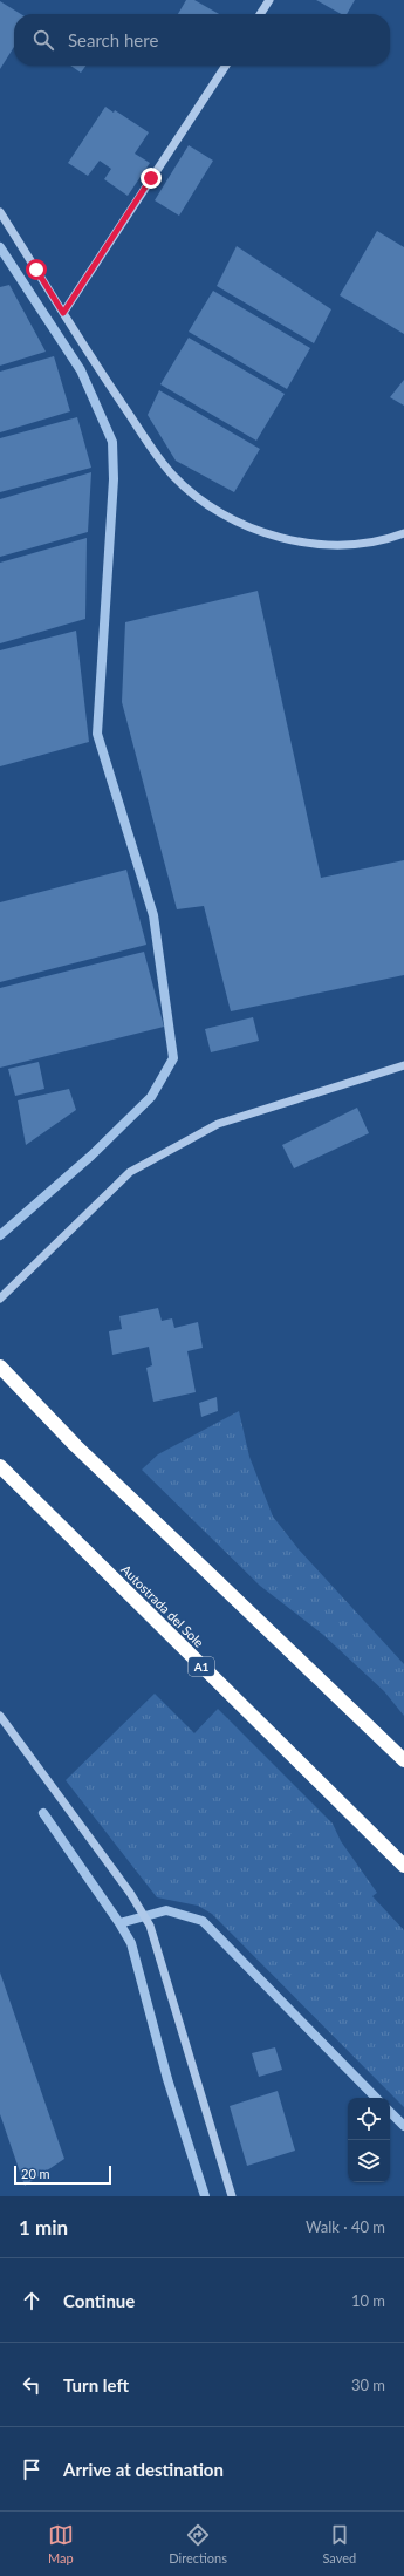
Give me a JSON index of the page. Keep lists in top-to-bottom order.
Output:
{
  "streets": {
    "highway": ["Autostrada del Sole", "A1"]
  },
  "scale_bar": "20 m",
  "page": {
    "search": "Search here",
    "scale": "20 m",
    "heading": ["1 min", "Walk · 40 m"],
    "list": [
      ["Continue", "10 m"],
      ["Turn left", "30 m"],
      "Arrive at destination"
    ],
    "nav": ["Map", "Directions", "Saved"]
  }
}
